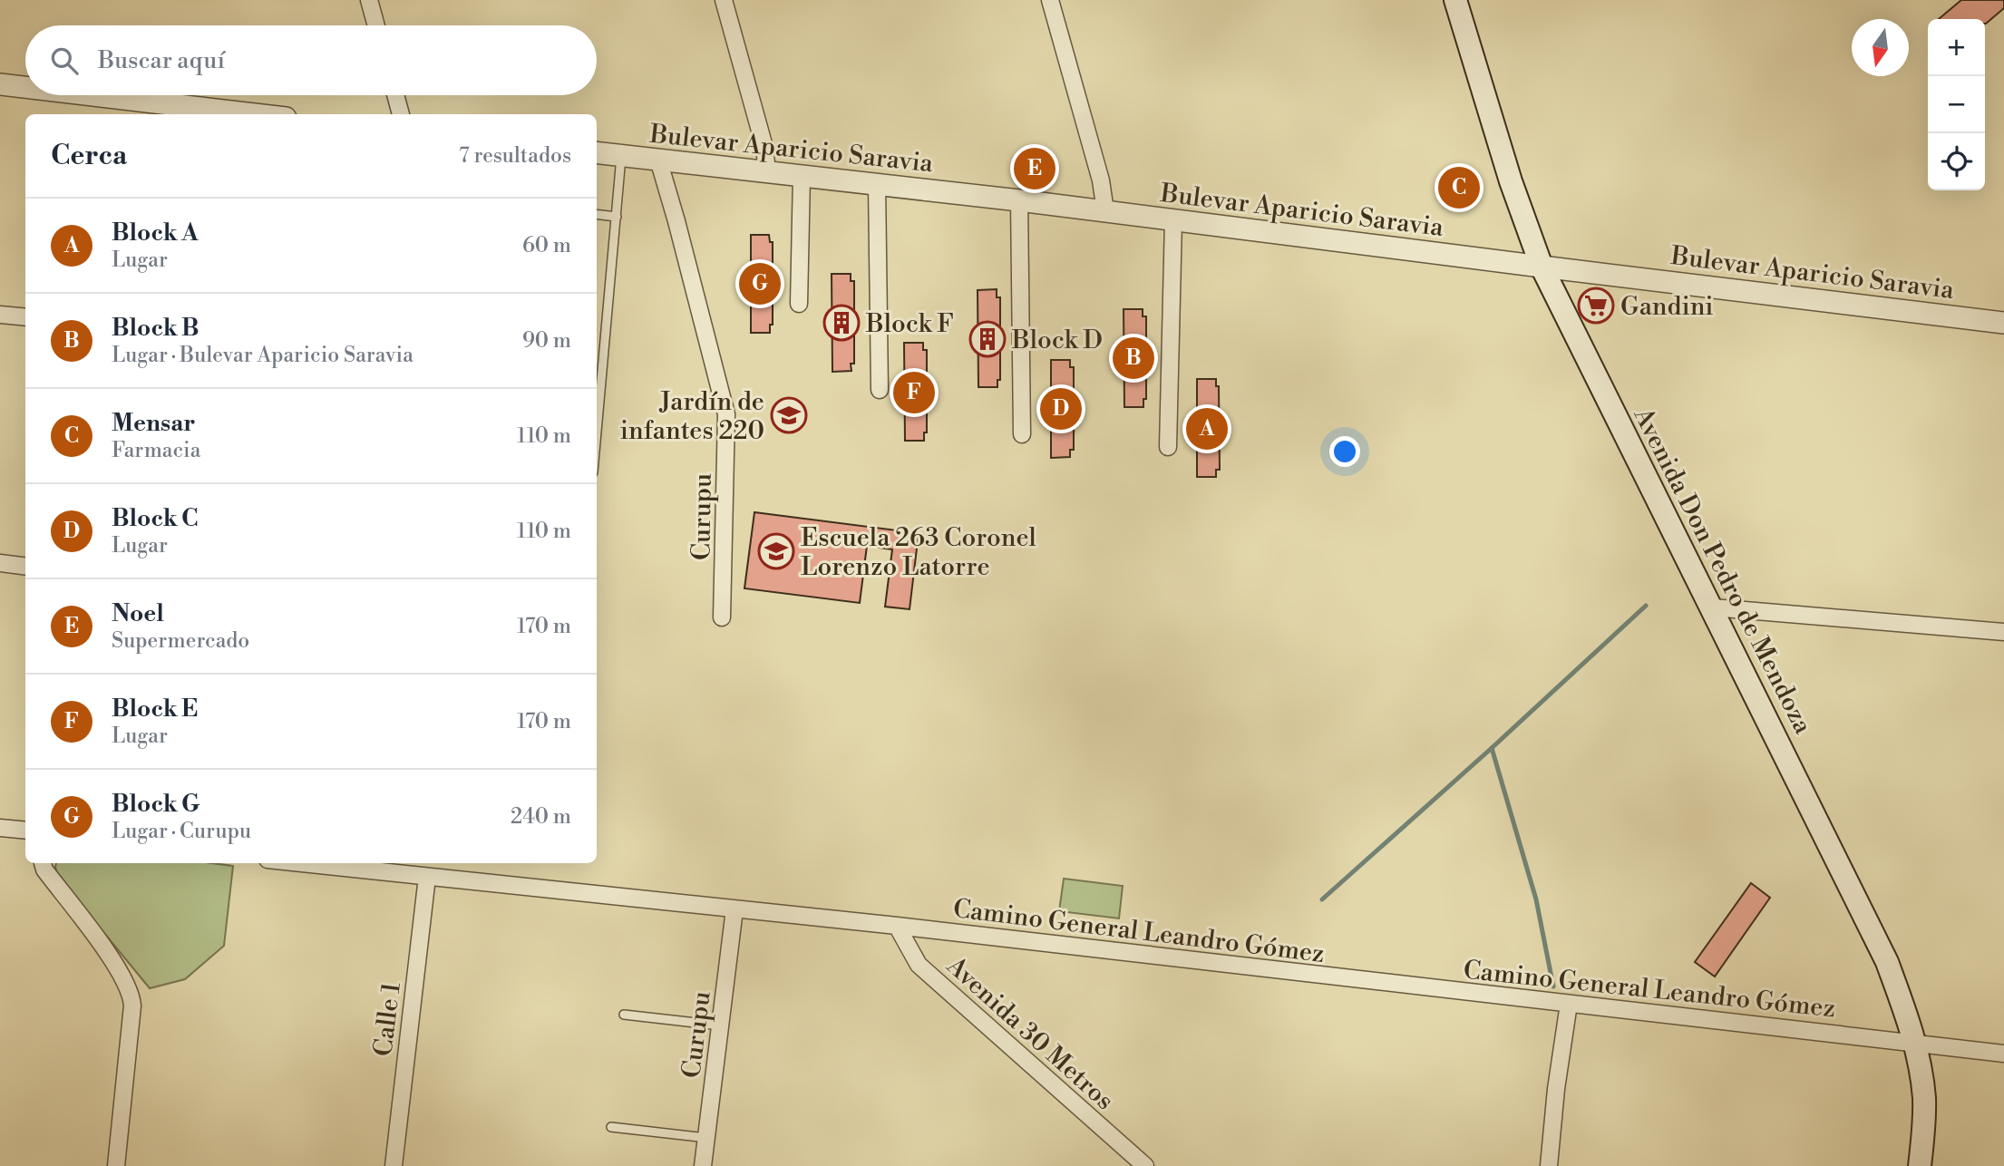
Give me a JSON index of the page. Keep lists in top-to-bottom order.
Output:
{
  "streets": {
    "main road": ["Avenida Don Pedro de Mendoza"],
    "street": [
      "Bulevar Aparicio Saravia",
      "Curupu",
      "Camino General Leandro Gómez",
      "Calle 1",
      "Avenida 30 Metros"
    ]
  },
  "crossings": [
    ["Bulevar Aparicio Saravia", "Curupu"],
    ["Bulevar Aparicio Saravia", "Avenida Don Pedro de Mendoza"],
    ["Curupu", "Camino General Leandro Gómez"],
    ["Avenida Don Pedro de Mendoza", "Camino General Leandro Gómez"],
    ["Camino General Leandro Gómez", "Calle 1"],
    ["Camino General Leandro Gómez", "Avenida 30 Metros"]
  ],
  "places": {
    "supermarket": ["Gandini"],
    "building": ["Block F", "Block D"],
    "school or university": ["Jardín de infantes 220", "Escuela 263 Coronel Lorenzo Latorre"]
  },
  "north": "bottom",
  "page": {
    "map_buttons": ["+", "−"],
    "search": "Buscar aquí",
    "heading": ["Cerca", "7 resultados"],
    "pins": [
      "E",
      "C",
      "G",
      "B",
      "F",
      "D",
      "A"
    ],
    "list": [
      {
        "mark": "A",
        "name": "Block A",
        "note": "Lugar",
        "value": "60 m"
      },
      {
        "mark": "B",
        "name": "Block B",
        "note": "Lugar · Bulevar Aparicio Saravia",
        "value": "90 m"
      },
      {
        "mark": "C",
        "name": "Mensar",
        "note": "Farmacia",
        "value": "110 m"
      },
      {
        "mark": "D",
        "name": "Block C",
        "note": "Lugar",
        "value": "110 m"
      },
      {
        "mark": "E",
        "name": "Noel",
        "note": "Supermercado",
        "value": "170 m"
      },
      {
        "mark": "F",
        "name": "Block E",
        "note": "Lugar",
        "value": "170 m"
      },
      {
        "mark": "G",
        "name": "Block G",
        "note": "Lugar · Curupu",
        "value": "240 m"
      }
    ]
  }
}
